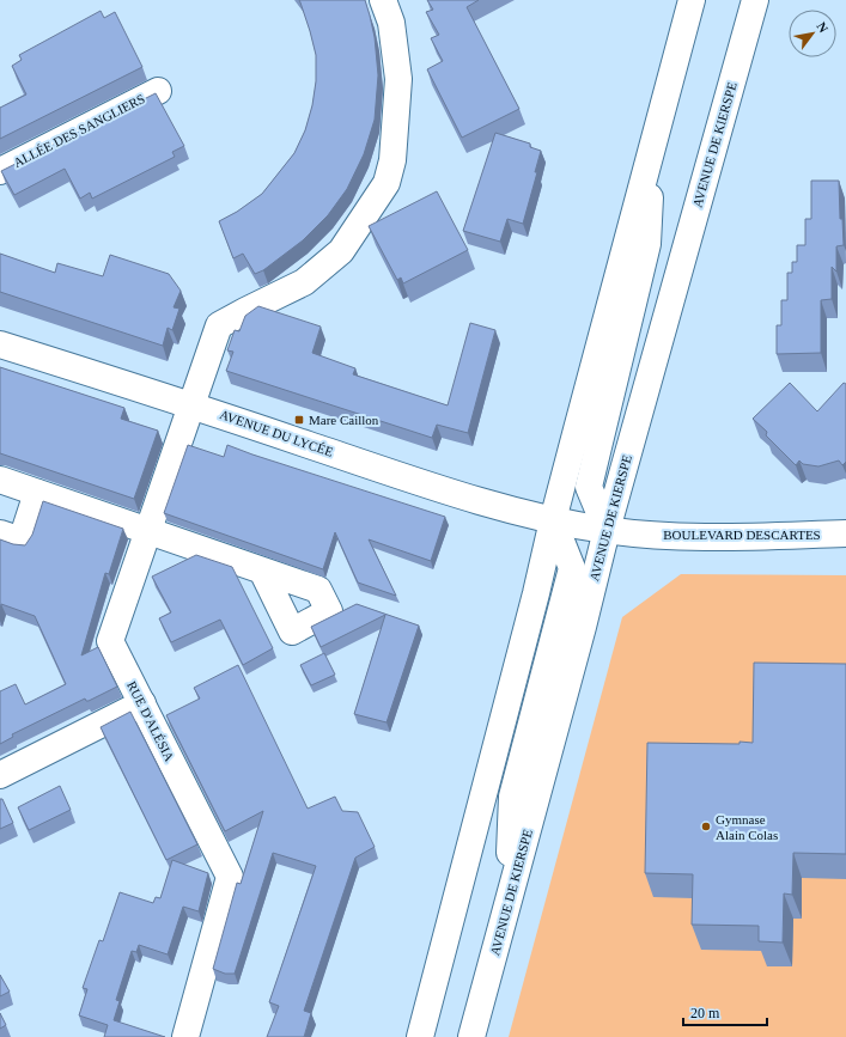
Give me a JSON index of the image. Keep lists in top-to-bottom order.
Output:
{
  "streets": {
    "main road": [
      "ALLÉE DES SANGLIERS",
      "AVENUE DE KIERSPE",
      "AVENUE DU LYCÉE",
      "BOULEVARD DESCARTES",
      "RUE D'ALÉSIA"
    ]
  },
  "crossings": [
    ["AVENUE DE KIERSPE", "BOULEVARD DESCARTES"],
    ["AVENUE DU LYCÉE", "BOULEVARD DESCARTES"],
    ["AVENUE DU LYCÉE", "RUE D'ALÉSIA"]
  ],
  "places": {
    "transit": ["Mare Caillon"],
    "other": ["Gymnase Alain Colas"]
  },
  "scale_bar": "20 m",
  "north": "top right"
}
